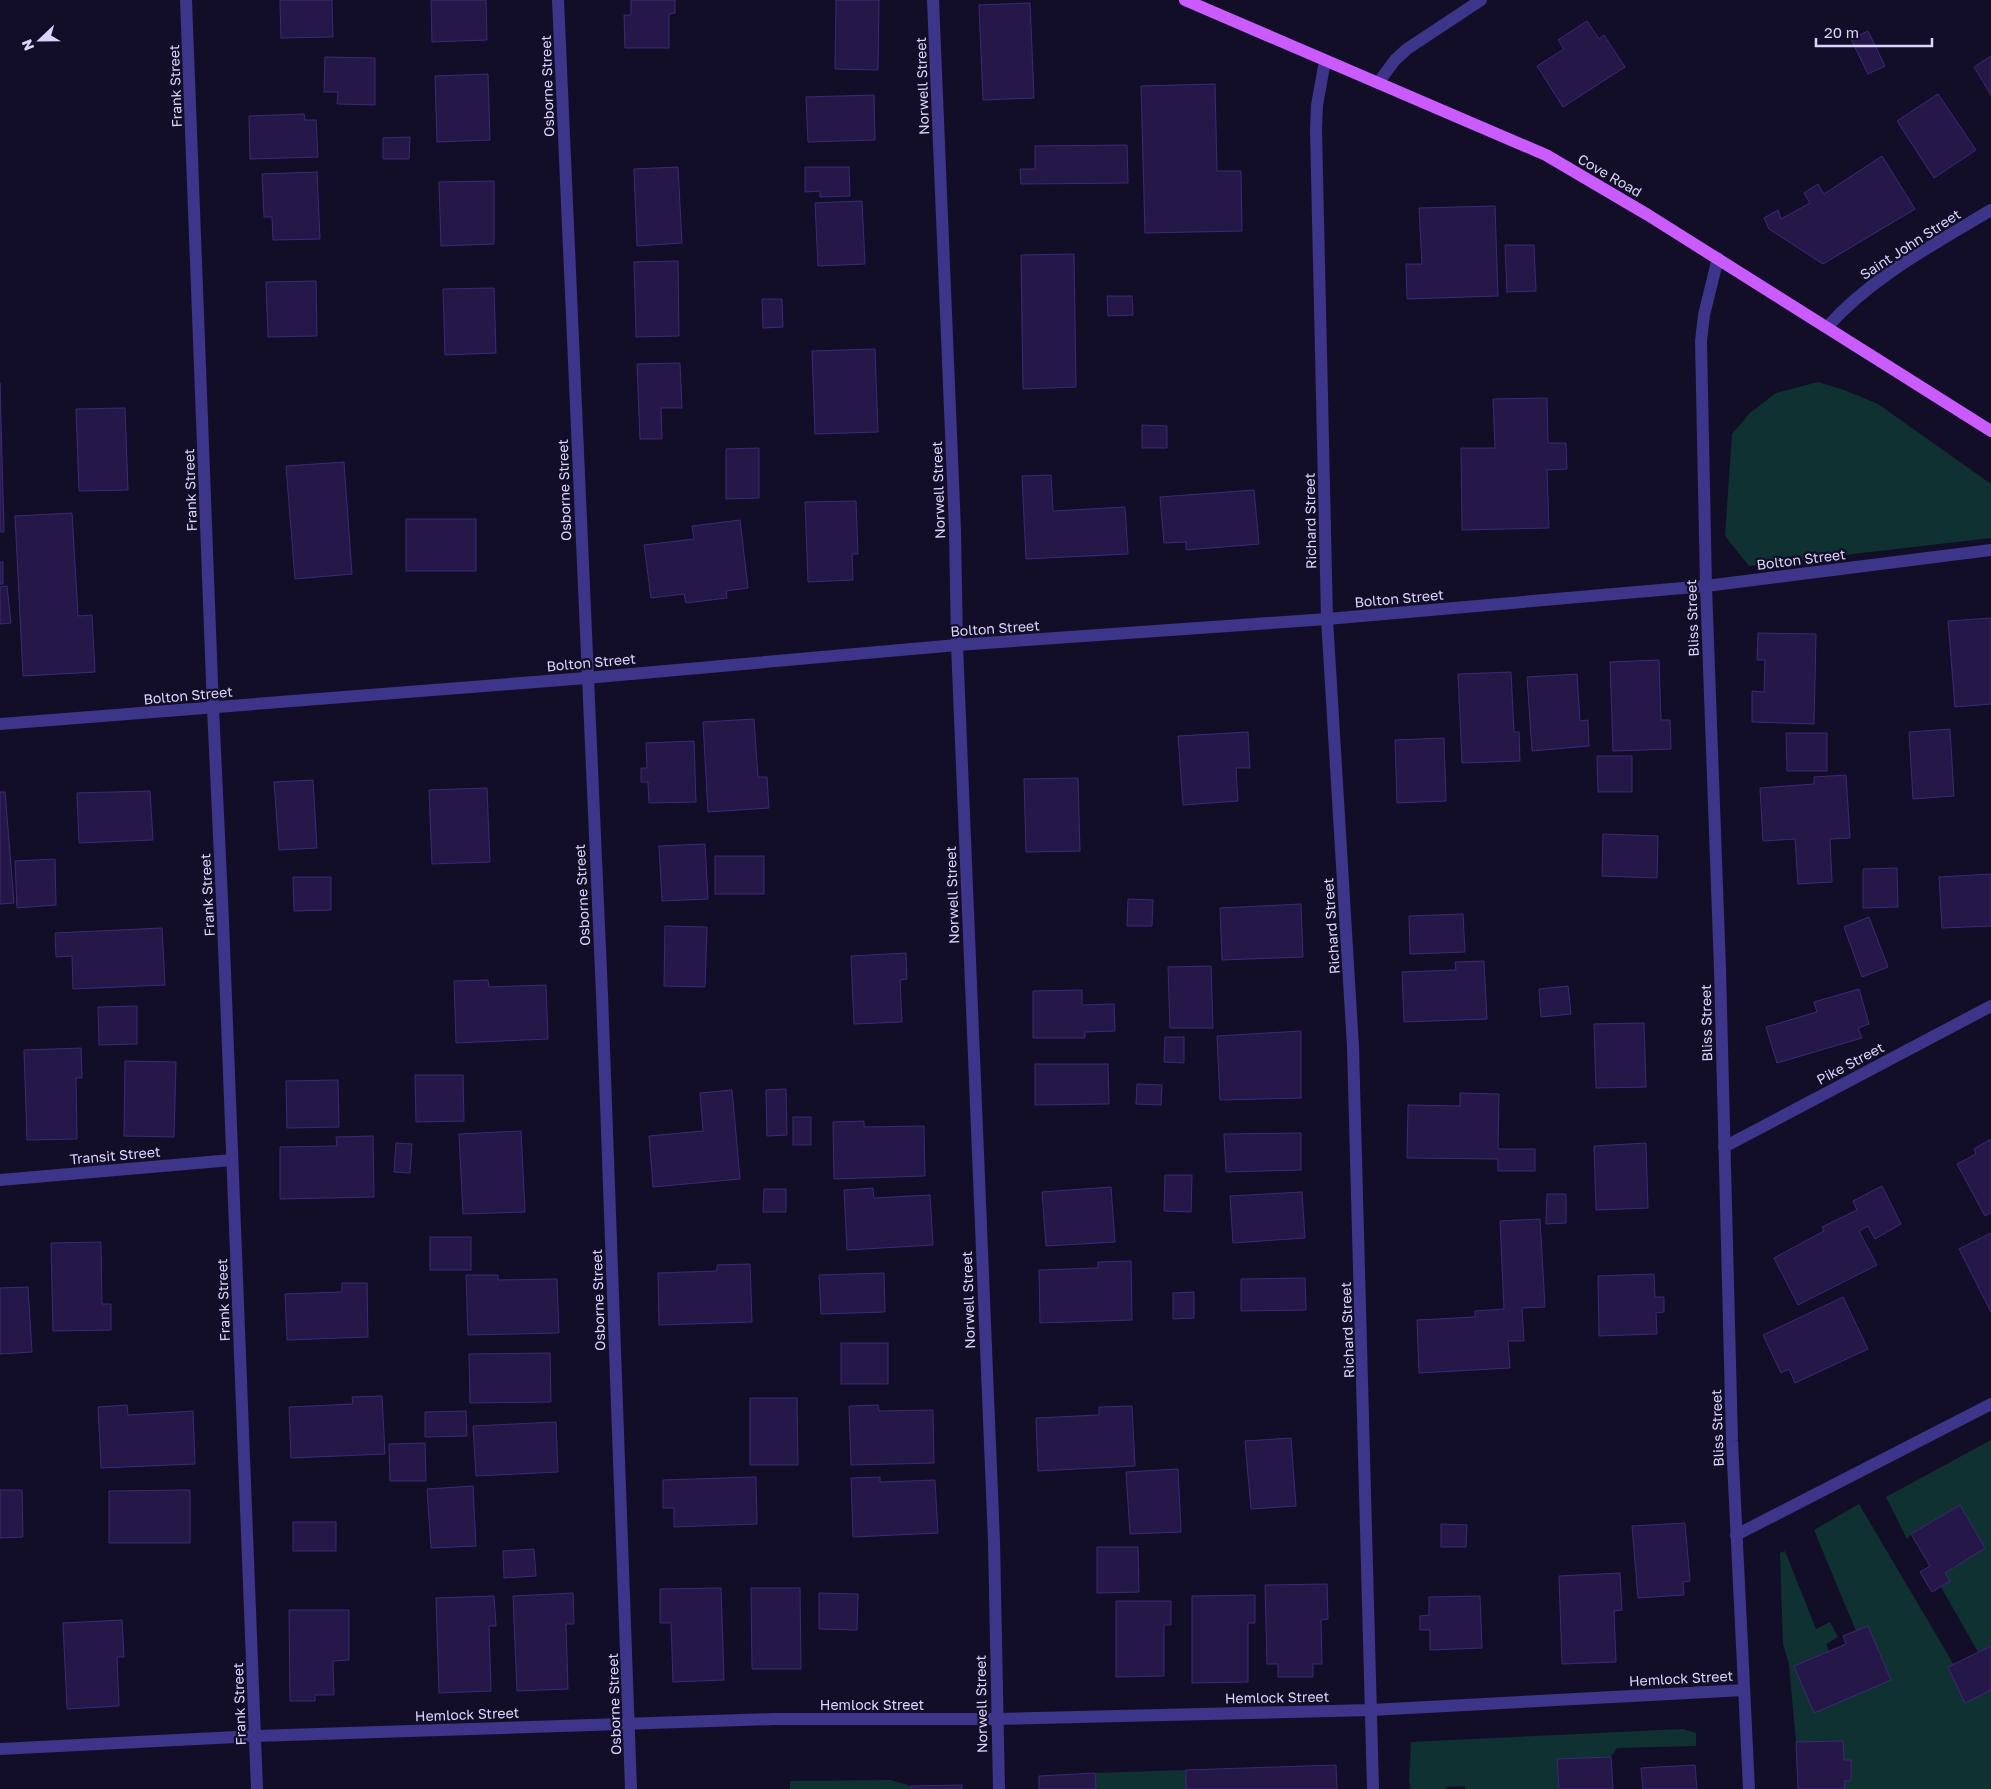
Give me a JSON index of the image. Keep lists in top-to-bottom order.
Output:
{
  "streets": {
    "main road": ["Cove Road"],
    "street": [
      "Frank Street",
      "Osborne Street",
      "Norwell Street",
      "Saint John Street",
      "Richard Street",
      "Bolton Street",
      "Bliss Street",
      "Pike Street",
      "Transit Street",
      "Hemlock Street"
    ]
  },
  "crossings": [
    ["Frank Street", "Bolton Street"],
    ["Frank Street", "Transit Street"],
    ["Frank Street", "Hemlock Street"],
    ["Osborne Street", "Bolton Street"],
    ["Osborne Street", "Hemlock Street"],
    ["Norwell Street", "Bolton Street"],
    ["Norwell Street", "Hemlock Street"],
    ["Cove Road", "Saint John Street"],
    ["Cove Road", "Richard Street"],
    ["Cove Road", "Bliss Street"],
    ["Richard Street", "Bolton Street"],
    ["Richard Street", "Hemlock Street"],
    ["Bolton Street", "Bliss Street"],
    ["Bliss Street", "Pike Street"],
    ["Bliss Street", "Hemlock Street"]
  ],
  "scale_bar": "20 m",
  "north": "left"
}
